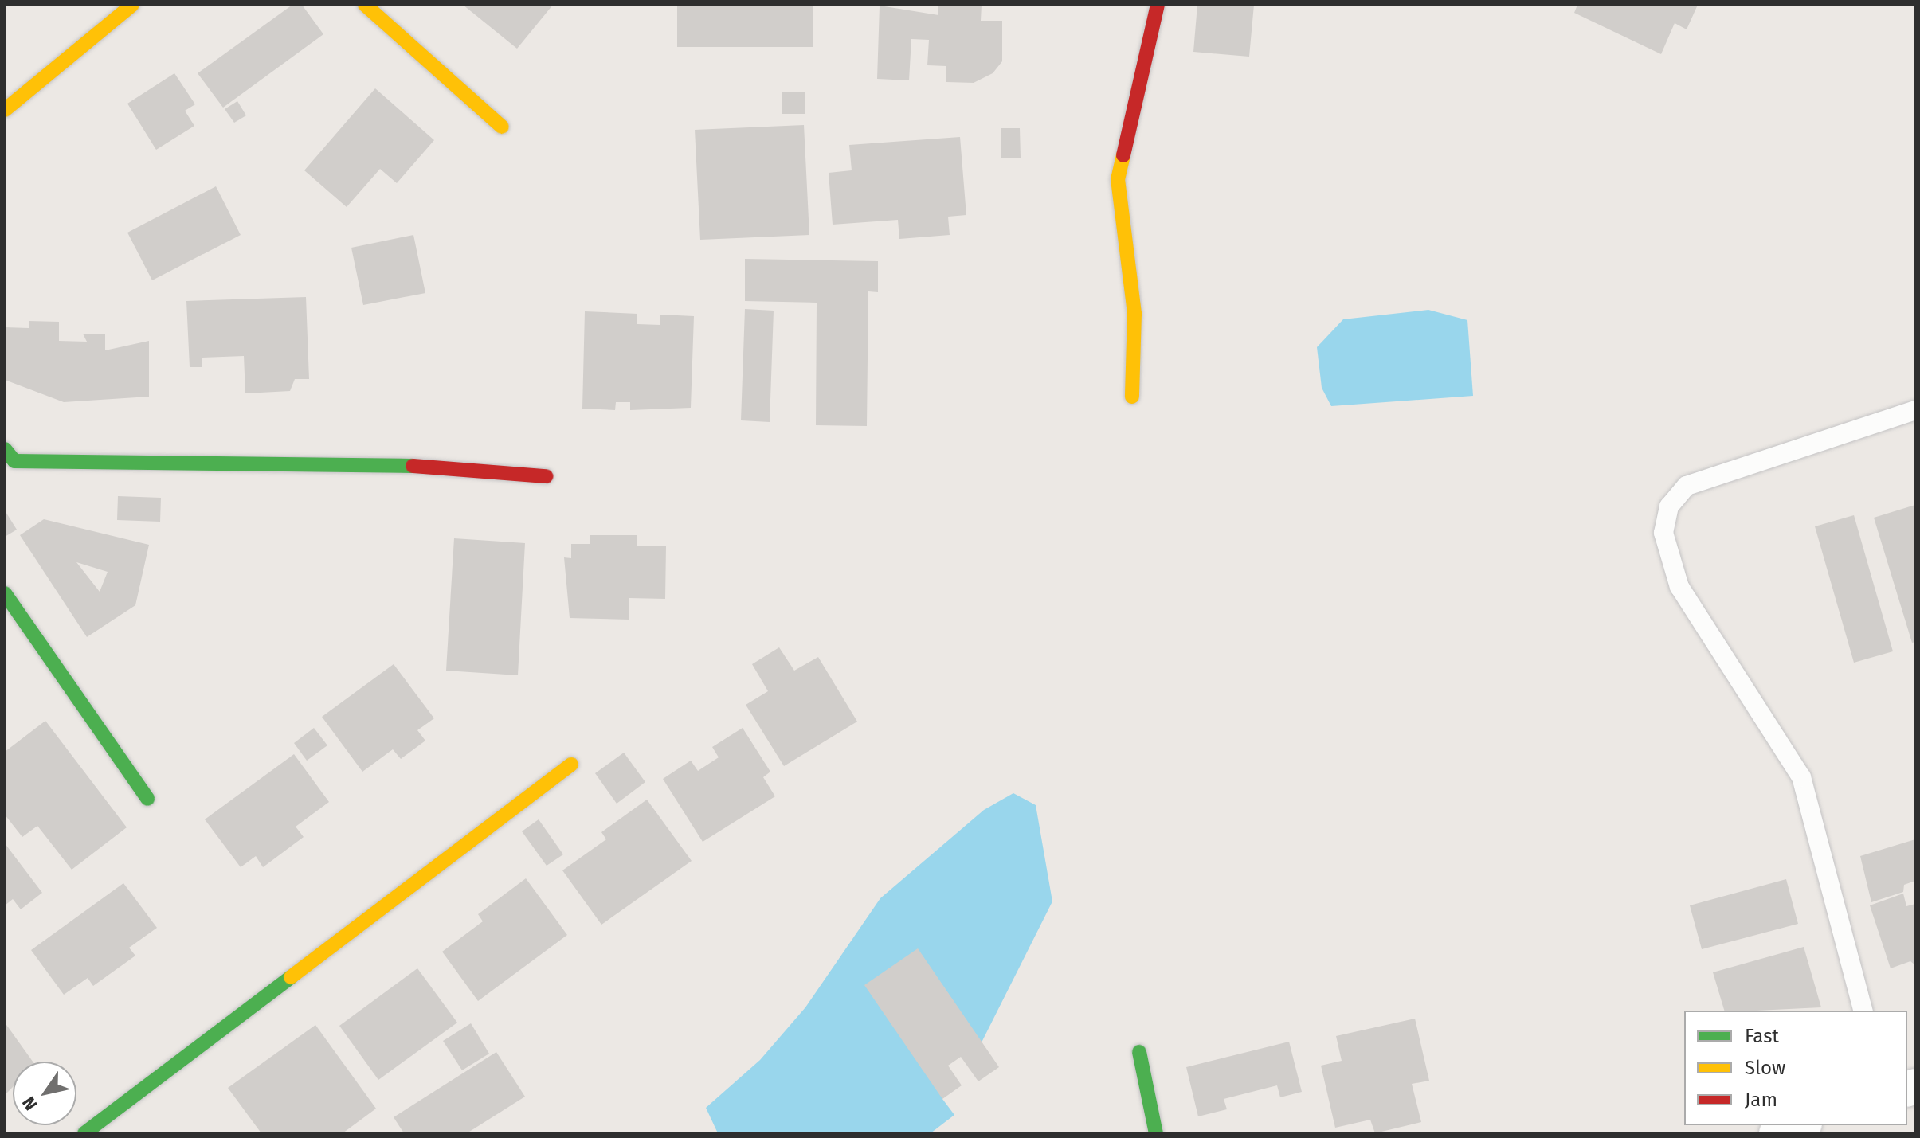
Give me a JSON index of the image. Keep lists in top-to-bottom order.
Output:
{
  "legend": ["Fast", "Slow", "Jam"],
  "north": "bottom left"
}
